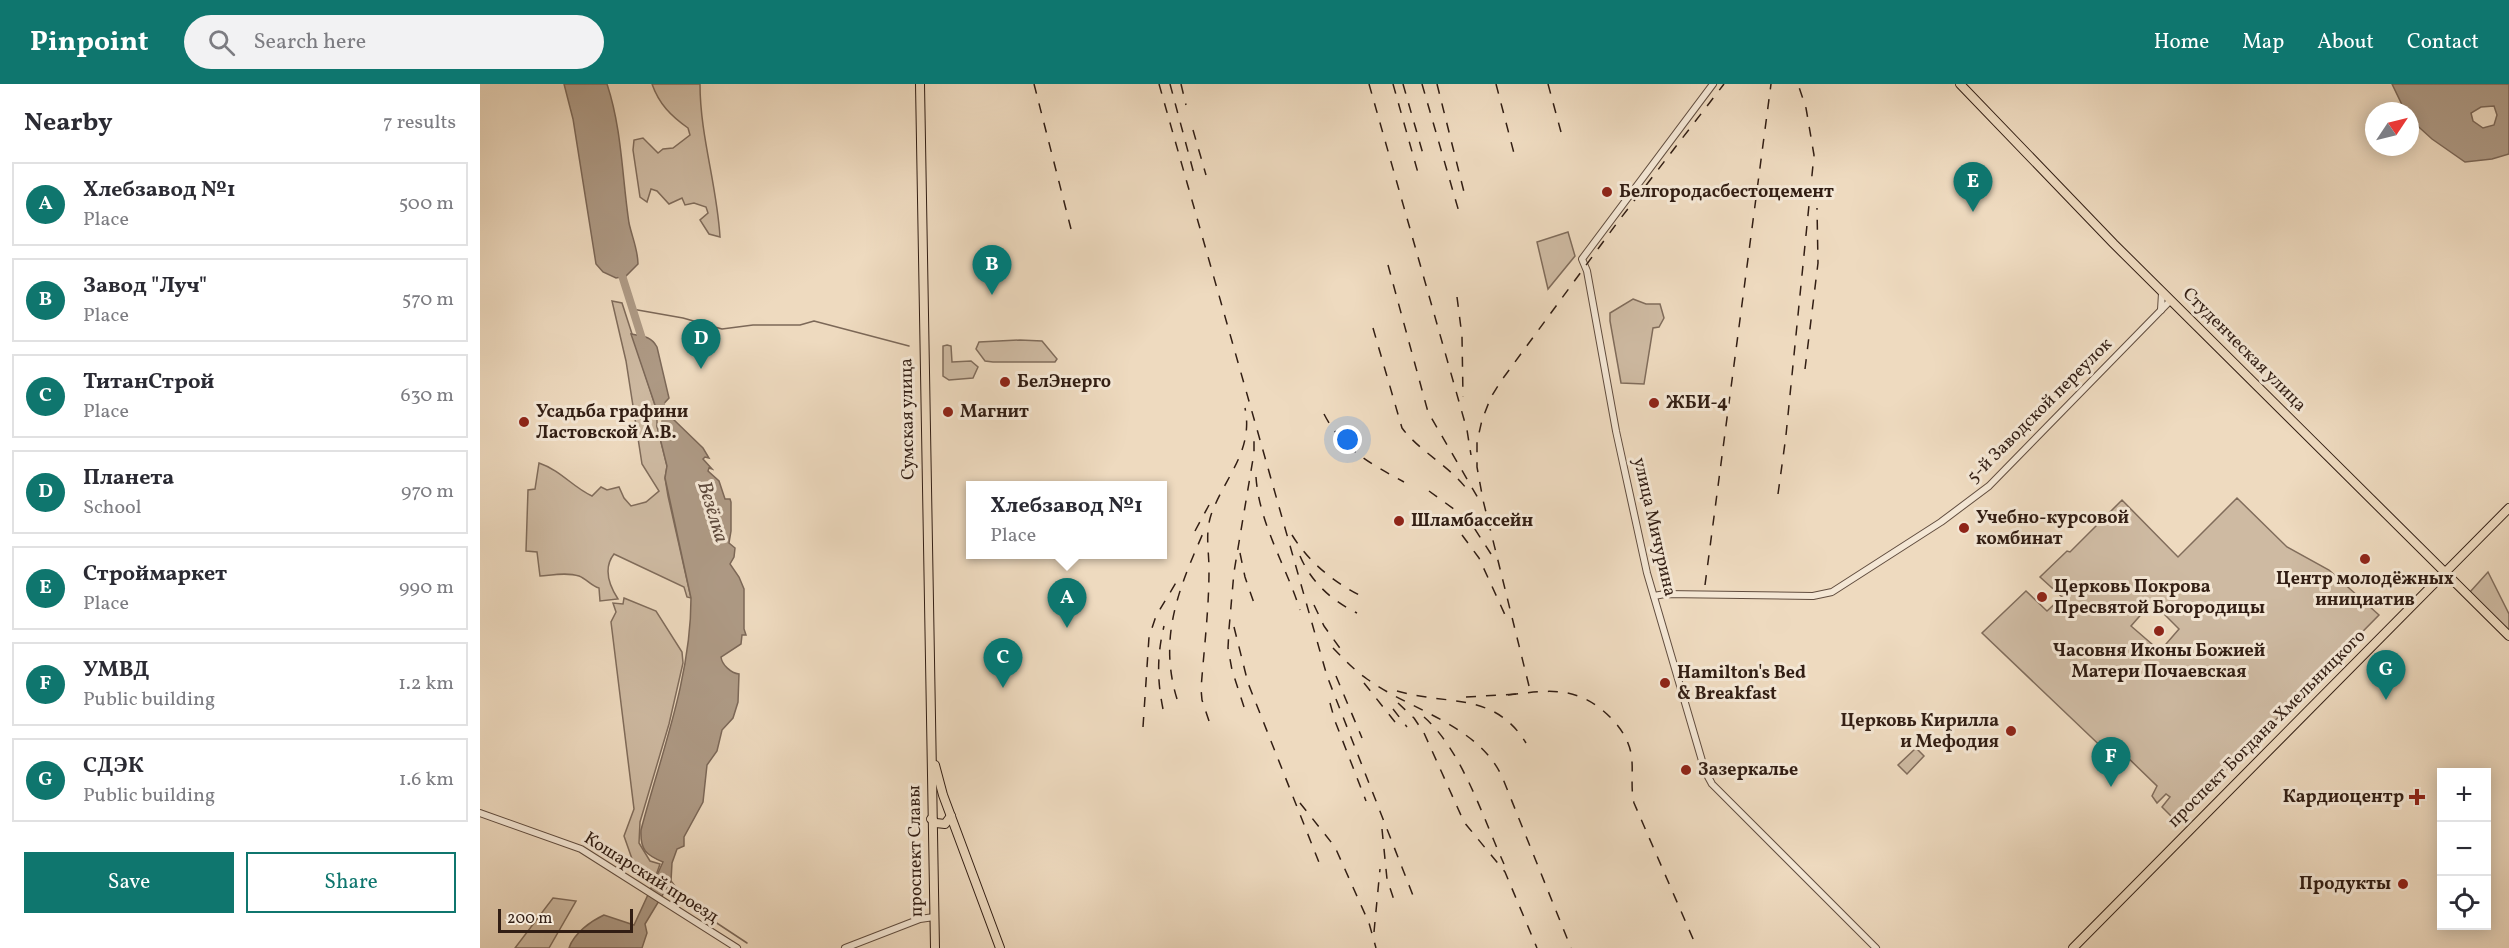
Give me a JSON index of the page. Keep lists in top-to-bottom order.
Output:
{
  "streets": {
    "main road": [
      "Студенческая улица",
      "Сумская улица",
      "проспект Богдана Хмельницкого",
      "проспект Славы"
    ],
    "street": ["5-й Заводской переулок", "улица Мичурина", "Кошарский проезд"]
  },
  "crossings": [
    ["Студенческая улица", "5-й Заводской переулок"],
    ["Студенческая улица", "проспект Богдана Хмельницкого"],
    ["5-й Заводской переулок", "улица Мичурина"],
    ["Сумская улица", "проспект Славы"]
  ],
  "water": ["Везёлка"],
  "places": {
    "other": [
      "Белгородасбестоцемент",
      "БелЭнерго",
      "ЖБИ-4",
      "Магнит",
      "Усадьба графини Ластовской А.В.",
      "Шламбассейн",
      "Учебно-курсовой комбинат",
      "Центр молодёжных инициатив",
      "Церковь Покрова Пресвятой Богородицы",
      "Часовня Иконы Божией Матери Почаевская",
      "Hamilton's Bed & Breakfast",
      "Церковь Кирилла и Мефодия",
      "Зазеркалье",
      "Продукты"
    ],
    "health": ["Кардиоцентр"]
  },
  "scale_bar": "200 m",
  "north": "top right",
  "page": {
    "header": "Pinpoint",
    "search": "Search here",
    "nav": [
      "Home",
      "Map",
      "About",
      "Contact"
    ],
    "heading": ["Nearby", "7 results"],
    "list": [
      {
        "mark": "A",
        "name": "Хлебзавод №1",
        "note": "Place",
        "value": "500 m"
      },
      {
        "mark": "B",
        "name": "Завод \"Луч\"",
        "note": "Place",
        "value": "570 m"
      },
      {
        "mark": "C",
        "name": "ТитанСтрой",
        "note": "Place",
        "value": "630 m"
      },
      {
        "mark": "D",
        "name": "Планета",
        "note": "School",
        "value": "970 m"
      },
      {
        "mark": "E",
        "name": "Строймаркет",
        "note": "Place",
        "value": "990 m"
      },
      {
        "mark": "F",
        "name": "УМВД",
        "note": "Public building",
        "value": "1.2 km"
      },
      {
        "mark": "G",
        "name": "СДЭК",
        "note": "Public building",
        "value": "1.6 km"
      }
    ],
    "pins": [
      "E",
      "B",
      "D",
      "A",
      "C",
      "G",
      "F"
    ],
    "popup": ["Хлебзавод №1", "Place"],
    "map_buttons": ["+", "−"],
    "buttons": ["Save", "Share"],
    "scale": "200 m"
  }
}
